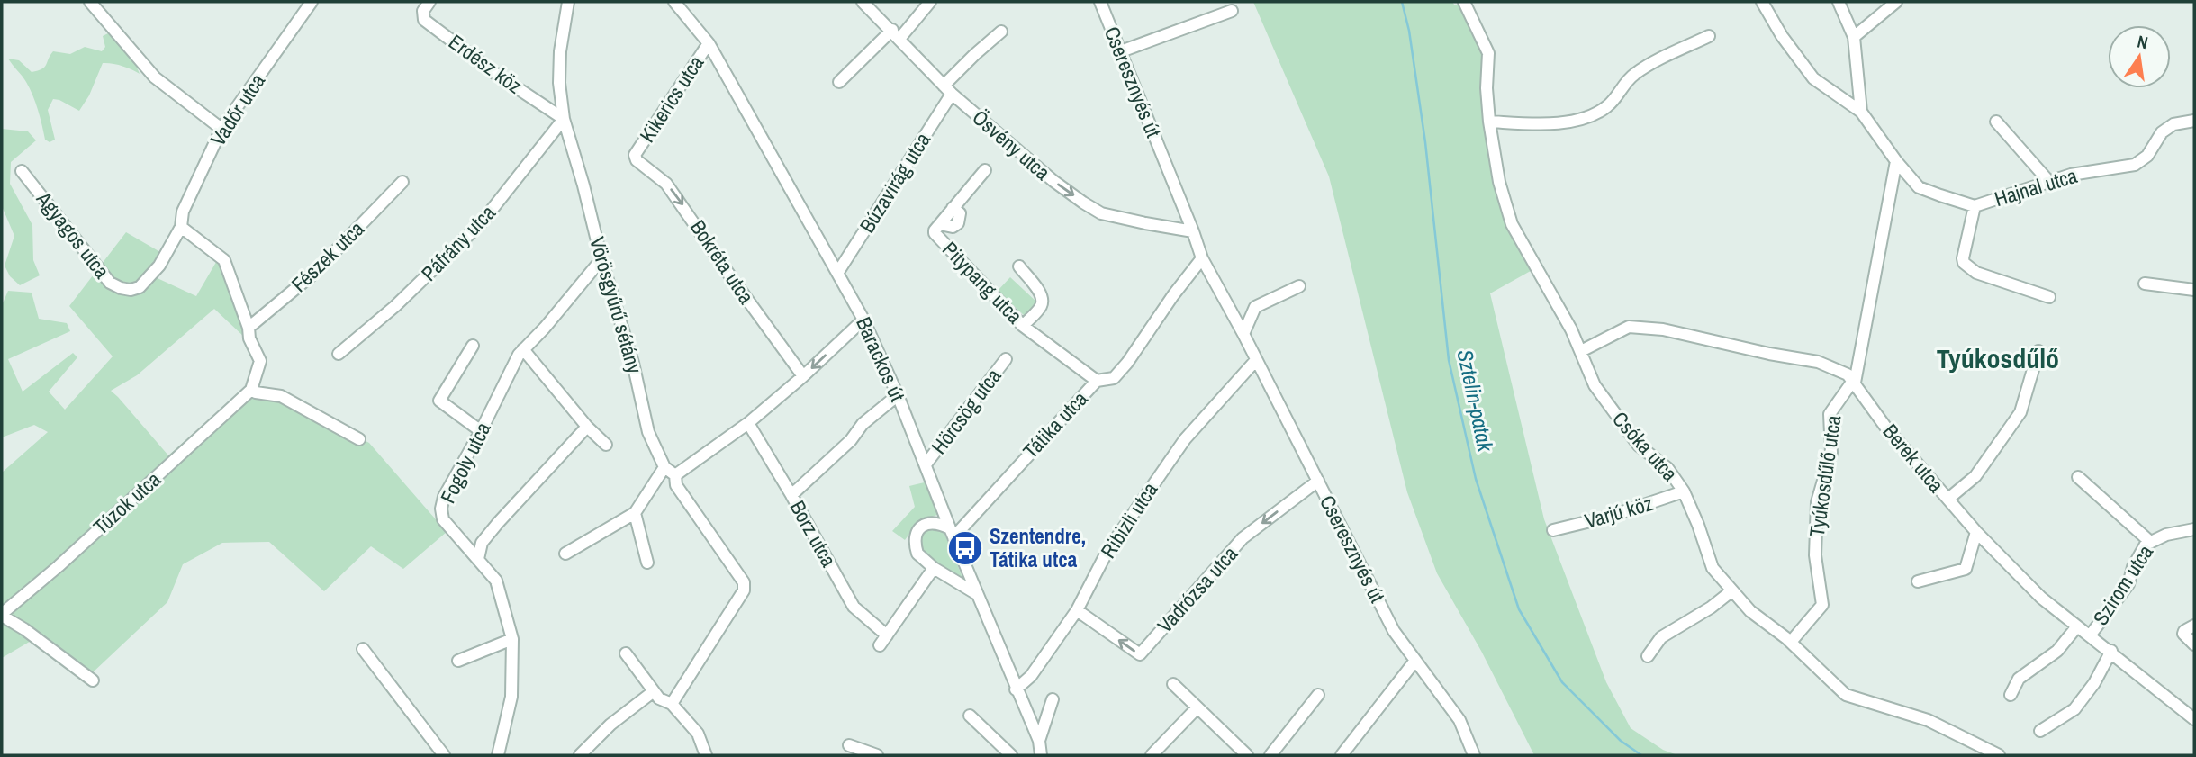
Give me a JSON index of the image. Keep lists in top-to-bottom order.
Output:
{
  "streets": {
    "street": [
      "Erdész köz",
      "Cseresznyés út",
      "Kikerics utca",
      "Vadőr utca",
      "Ösvény utca",
      "Búzavirág utca",
      "Hajnal utca",
      "Agyagos utca",
      "Páfrány utca",
      "Fészek utca",
      "Bokréta utca",
      "Pitypang utca",
      "Vörösgyűrű sétány",
      "Barackos út",
      "Hörcsög utca",
      "Tátika utca",
      "Csóka utca",
      "Berek utca",
      "Fogoly utca",
      "Tyúkosdűlő utca",
      "Túzok utca",
      "Varjú köz",
      "Ribizli utca",
      "Borz utca",
      "Szirom utca",
      "Vadrózsa utca"
    ]
  },
  "crossings": [
    ["Erdész köz", "Páfrány utca"],
    ["Erdész köz", "Vörösgyűrű sétány"],
    ["Cseresznyés út", "Ösvény utca"],
    ["Cseresznyés út", "Tátika utca"],
    ["Cseresznyés út", "Ribizli utca"],
    ["Cseresznyés út", "Vadrózsa utca"],
    ["Kikerics utca", "Bokréta utca"],
    ["Kikerics utca", "Barackos út"],
    ["Vadőr utca", "Agyagos utca"],
    ["Ösvény utca", "Búzavirág utca"],
    ["Búzavirág utca", "Barackos út"],
    ["Hajnal utca", "Tyúkosdűlő utca"],
    ["Páfrány utca", "Vörösgyűrű sétány"],
    ["Pitypang utca", "Tátika utca"],
    ["Vörösgyűrű sétány", "Fogoly utca"],
    ["Barackos út", "Hörcsög utca"],
    ["Barackos út", "Tátika utca"],
    ["Barackos út", "Ribizli utca"],
    ["Csóka utca", "Berek utca"],
    ["Csóka utca", "Tyúkosdűlő utca"],
    ["Csóka utca", "Varjú köz"],
    ["Berek utca", "Tyúkosdűlő utca"],
    ["Berek utca", "Szirom utca"],
    ["Ribizli utca", "Vadrózsa utca"]
  ],
  "one_way": ["Ösvény utca", "Bokréta utca", "Vadrózsa utca"],
  "districts": ["Tyúkosdűlő"],
  "water": ["Sztelin-patak"],
  "places": {
    "bus stop": ["Szentendre, Tátika utca"]
  },
  "north": "top"
}
